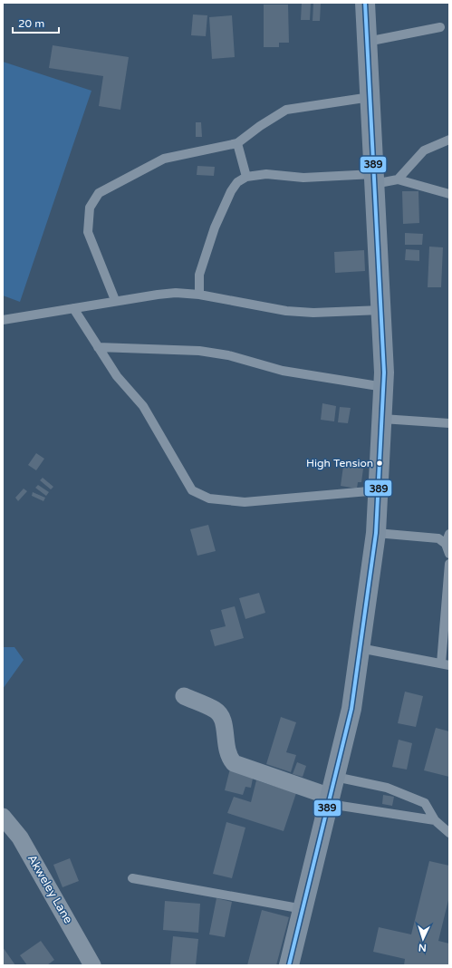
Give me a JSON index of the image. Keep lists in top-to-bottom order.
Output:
{
  "streets": {
    "street": ["Akweley Lane"]
  },
  "places": ["High Tension"],
  "lines": ["transit line 389"],
  "scale_bar": "20 m",
  "north": "bottom"
}
